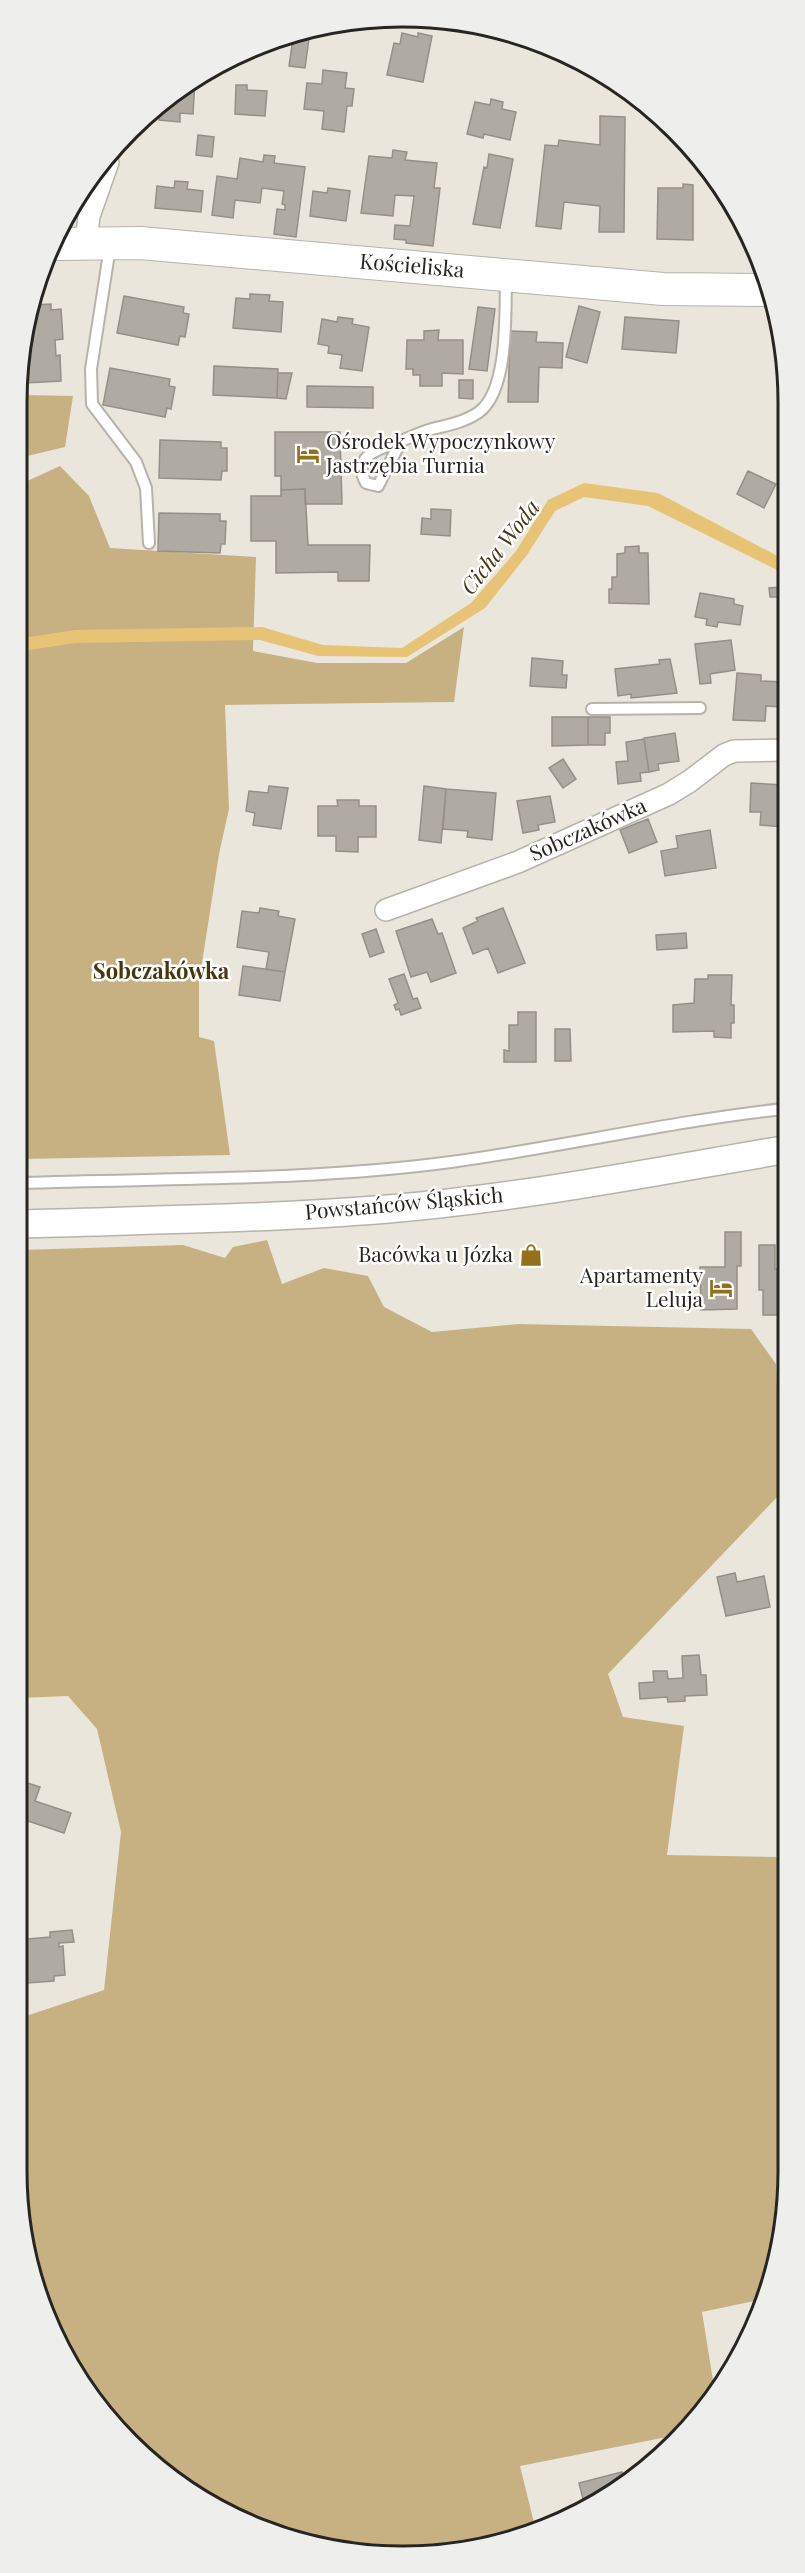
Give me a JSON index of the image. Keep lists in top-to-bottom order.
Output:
{
  "streets": {
    "main road": ["Kościeliska"],
    "street": ["Sobczakówka", "Powstańców Śląskich"]
  },
  "districts": ["Sobczakówka"],
  "water": ["Cicha Woda"],
  "places": {
    "hotel": ["Ośrodek Wypoczynkowy Jastrzębia Turnia", "Apartamenty Leluja"],
    "shop": ["Bacówka u Józka"]
  }
}
